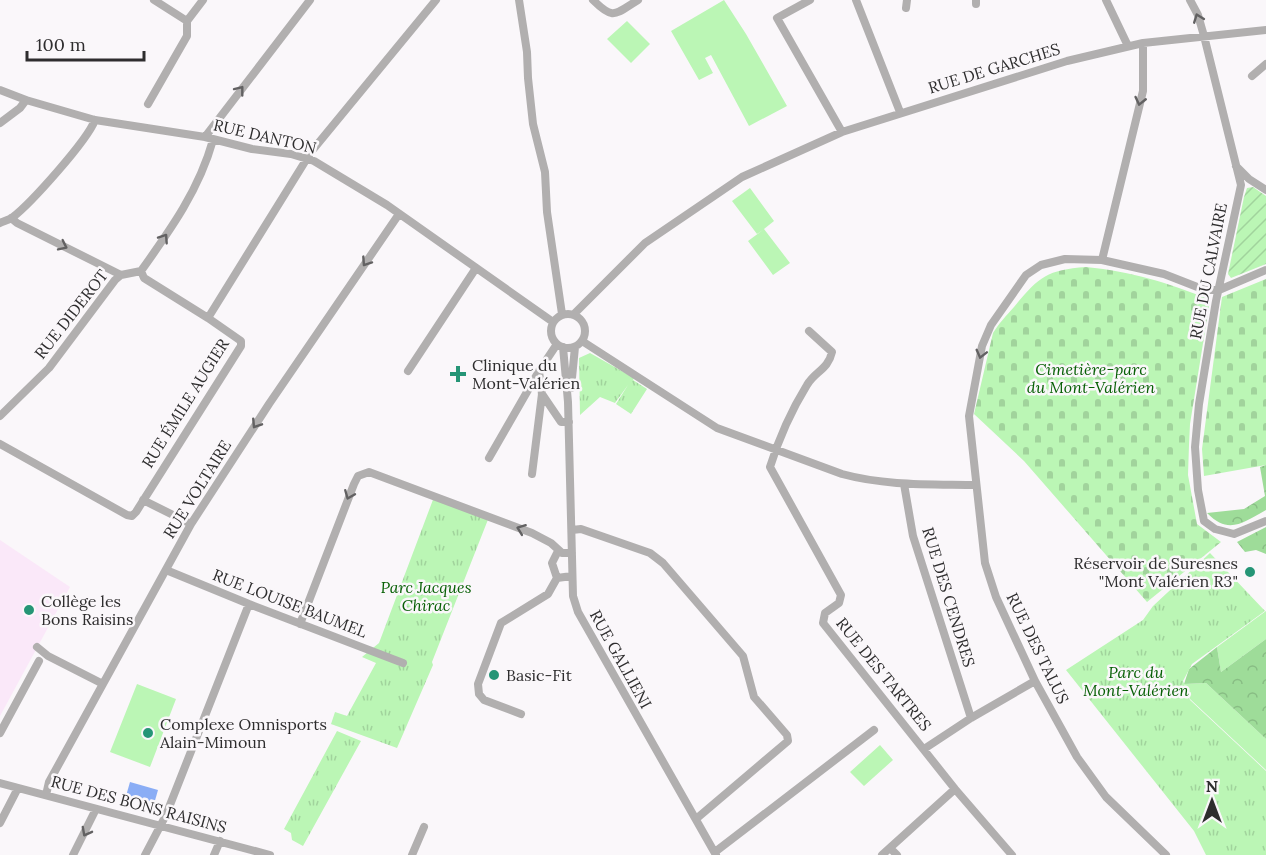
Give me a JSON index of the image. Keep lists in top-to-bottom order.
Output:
{
  "streets": {
    "street": [
      "RUE DE GARCHES",
      "RUE DANTON",
      "RUE DU CALVAIRE",
      "RUE DIDEROT",
      "RUE ÉMILE AUGIER",
      "RUE VOLTAIRE",
      "RUE DES CENDRES",
      "RUE LOUISE BAUMEL",
      "RUE DES TALUS",
      "RUE GALLIENI",
      "RUE DES TARTRES",
      "RUE DES BONS RAISINS"
    ]
  },
  "crossings": [
    ["RUE DE GARCHES", "RUE DANTON"],
    ["RUE DE GARCHES", "RUE DU CALVAIRE"],
    ["RUE DE GARCHES", "RUE GALLIENI"],
    ["RUE DANTON", "RUE ÉMILE AUGIER"],
    ["RUE DANTON", "RUE VOLTAIRE"],
    ["RUE DANTON", "RUE GALLIENI"],
    ["RUE DU CALVAIRE", "RUE DES TALUS"],
    ["RUE VOLTAIRE", "RUE LOUISE BAUMEL"],
    ["RUE VOLTAIRE", "RUE DES BONS RAISINS"]
  ],
  "one_way": ["RUE VOLTAIRE"],
  "parks": ["Cimetière-parc du Mont-Valérien", "Parc Jacques Chirac", "Parc du Mont-Valérien"],
  "places": {
    "health": ["Clinique du Mont-Valérien"],
    "other": [
      "Réservoir de Suresnes \"Mont Valérien R3\"",
      "Collège les Bons Raisins",
      "Basic-Fit",
      "Complexe Omnisports Alain-Mimoun"
    ]
  },
  "scale_bar": "100 m",
  "north": "top"
}
